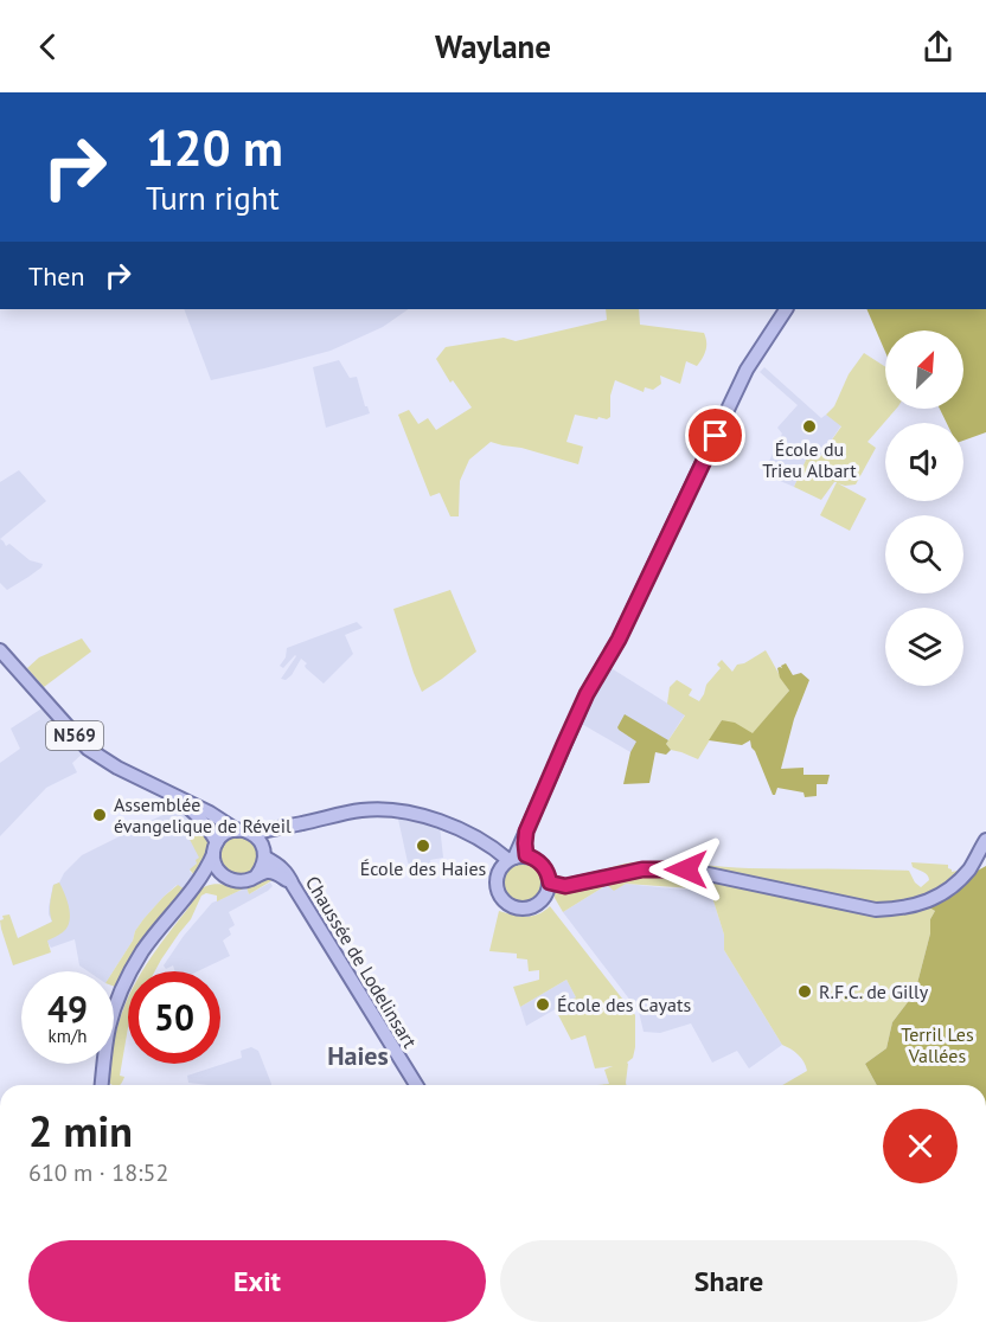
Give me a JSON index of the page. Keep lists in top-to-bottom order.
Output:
{
  "streets": {
    "main road": ["N569", "Chaussée de Lodelinsart"]
  },
  "crossings": [
    ["N569", "Chaussée de Lodelinsart"]
  ],
  "districts": ["Haies"],
  "parks": ["Terril Les Vallées"],
  "places": [
    "École du Trieu Albart",
    "Assemblée évangelique de Réveil",
    "École des Haies",
    "R.F.C. de Gilly",
    "École des Cayats"
  ],
  "north": "top right",
  "page": {
    "header": "Waylane",
    "turn": ["120 m", "Turn right"],
    "then": "Then",
    "speed": "49 km/h",
    "limit": "50",
    "heading": ["2 min", "610 m · 18:52"],
    "buttons": ["Exit", "Share"]
  }
}
